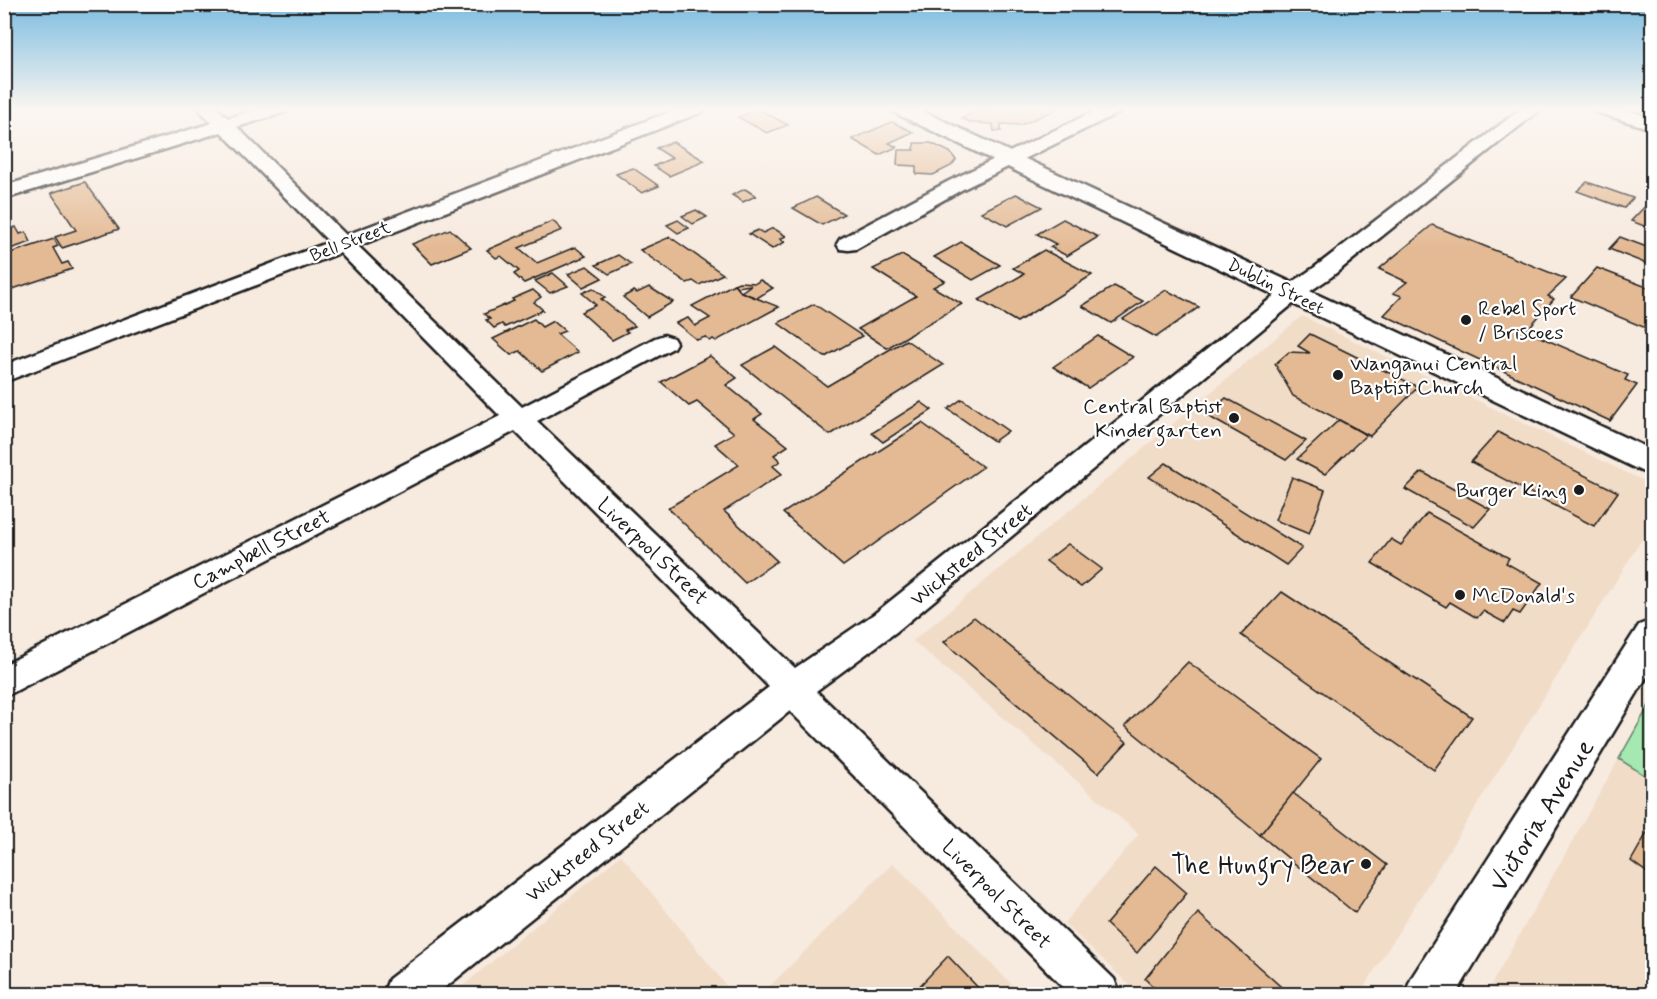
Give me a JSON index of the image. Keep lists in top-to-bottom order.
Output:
{
  "streets": {
    "main road": ["Dublin Street", "Victoria Avenue"],
    "street": [
      "Bell Street",
      "Campbell Street",
      "Liverpool Street",
      "Wicksteed Street"
    ]
  },
  "crossings": [
    ["Bell Street", "Liverpool Street"],
    ["Dublin Street", "Wicksteed Street"],
    ["Campbell Street", "Liverpool Street"],
    ["Liverpool Street", "Wicksteed Street"]
  ],
  "places": [
    "Rebel Sport / Briscoes",
    "Wanganui Central Baptist Church",
    "Central Baptist Kindergarten",
    "Burger King",
    "McDonald's",
    "The Hungry Bear"
  ]
}
